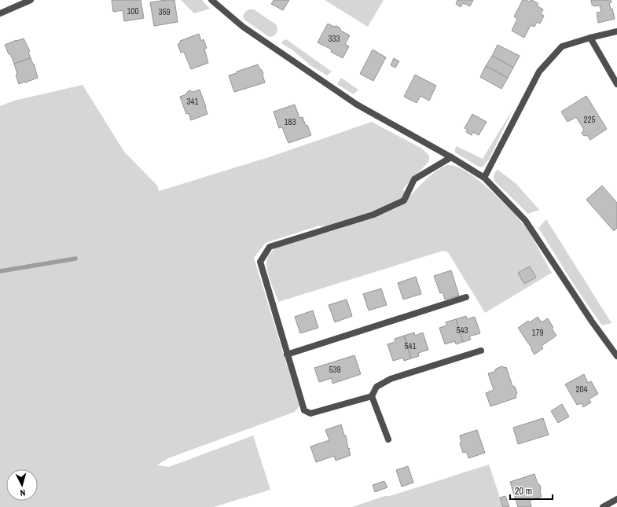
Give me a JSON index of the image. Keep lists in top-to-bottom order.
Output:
{
  "house_numbers": [
    "100",
    "359",
    "333",
    "341",
    "225",
    "183",
    "543",
    "179",
    "541",
    "539",
    "204"
  ],
  "scale_bar": "20 m",
  "north": "bottom"
}
